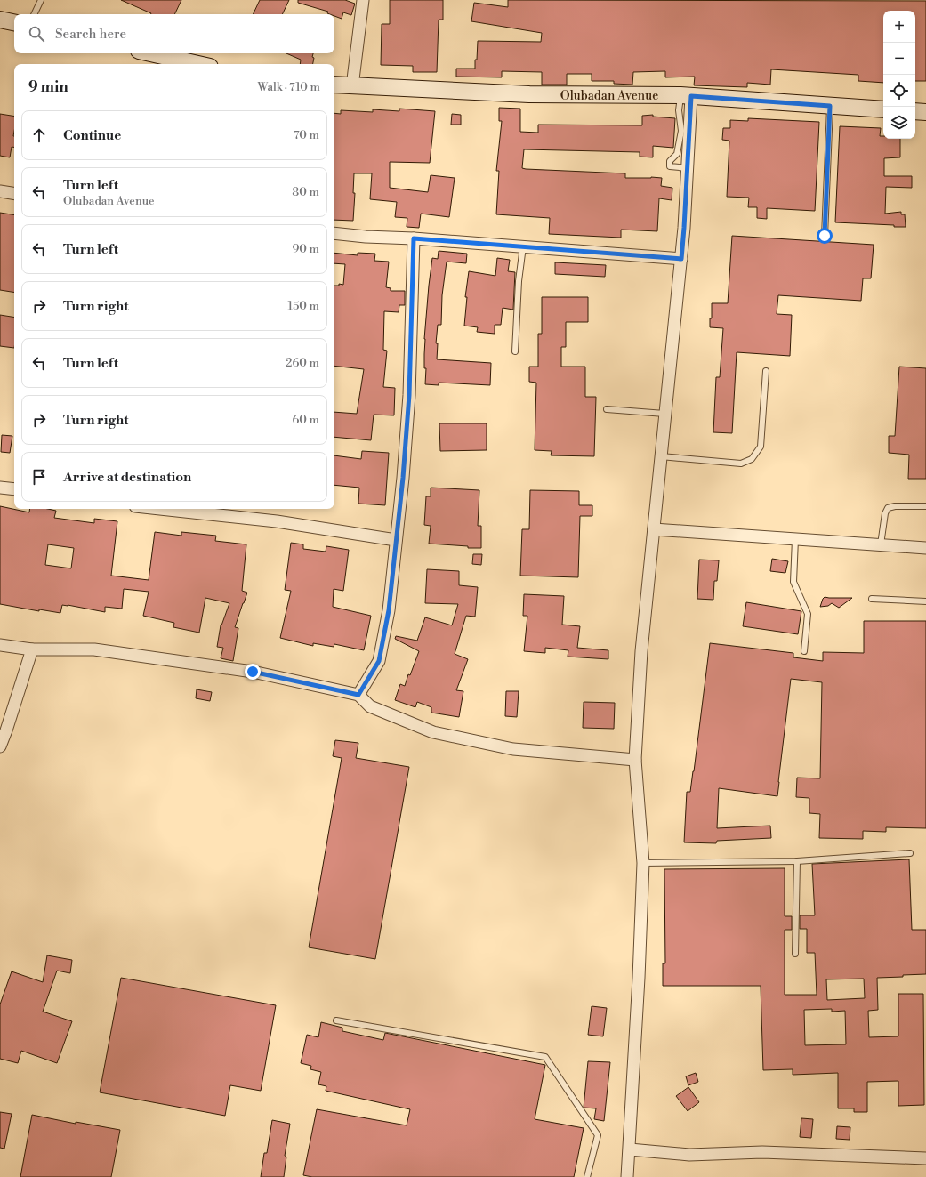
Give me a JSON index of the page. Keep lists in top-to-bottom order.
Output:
{
  "streets": {
    "street": ["Olubadan Avenue"]
  },
  "page": {
    "map_buttons": ["+", "−"],
    "search": "Search here",
    "heading": ["9 min", "Walk · 710 m"],
    "list": [
      ["Continue", "70 m"],
      ["Turn left", "Olubadan Avenue", "80 m"],
      ["Turn left", "90 m"],
      ["Turn right", "150 m"],
      ["Turn left", "260 m"],
      ["Turn right", "60 m"],
      "Arrive at destination"
    ]
  }
}
